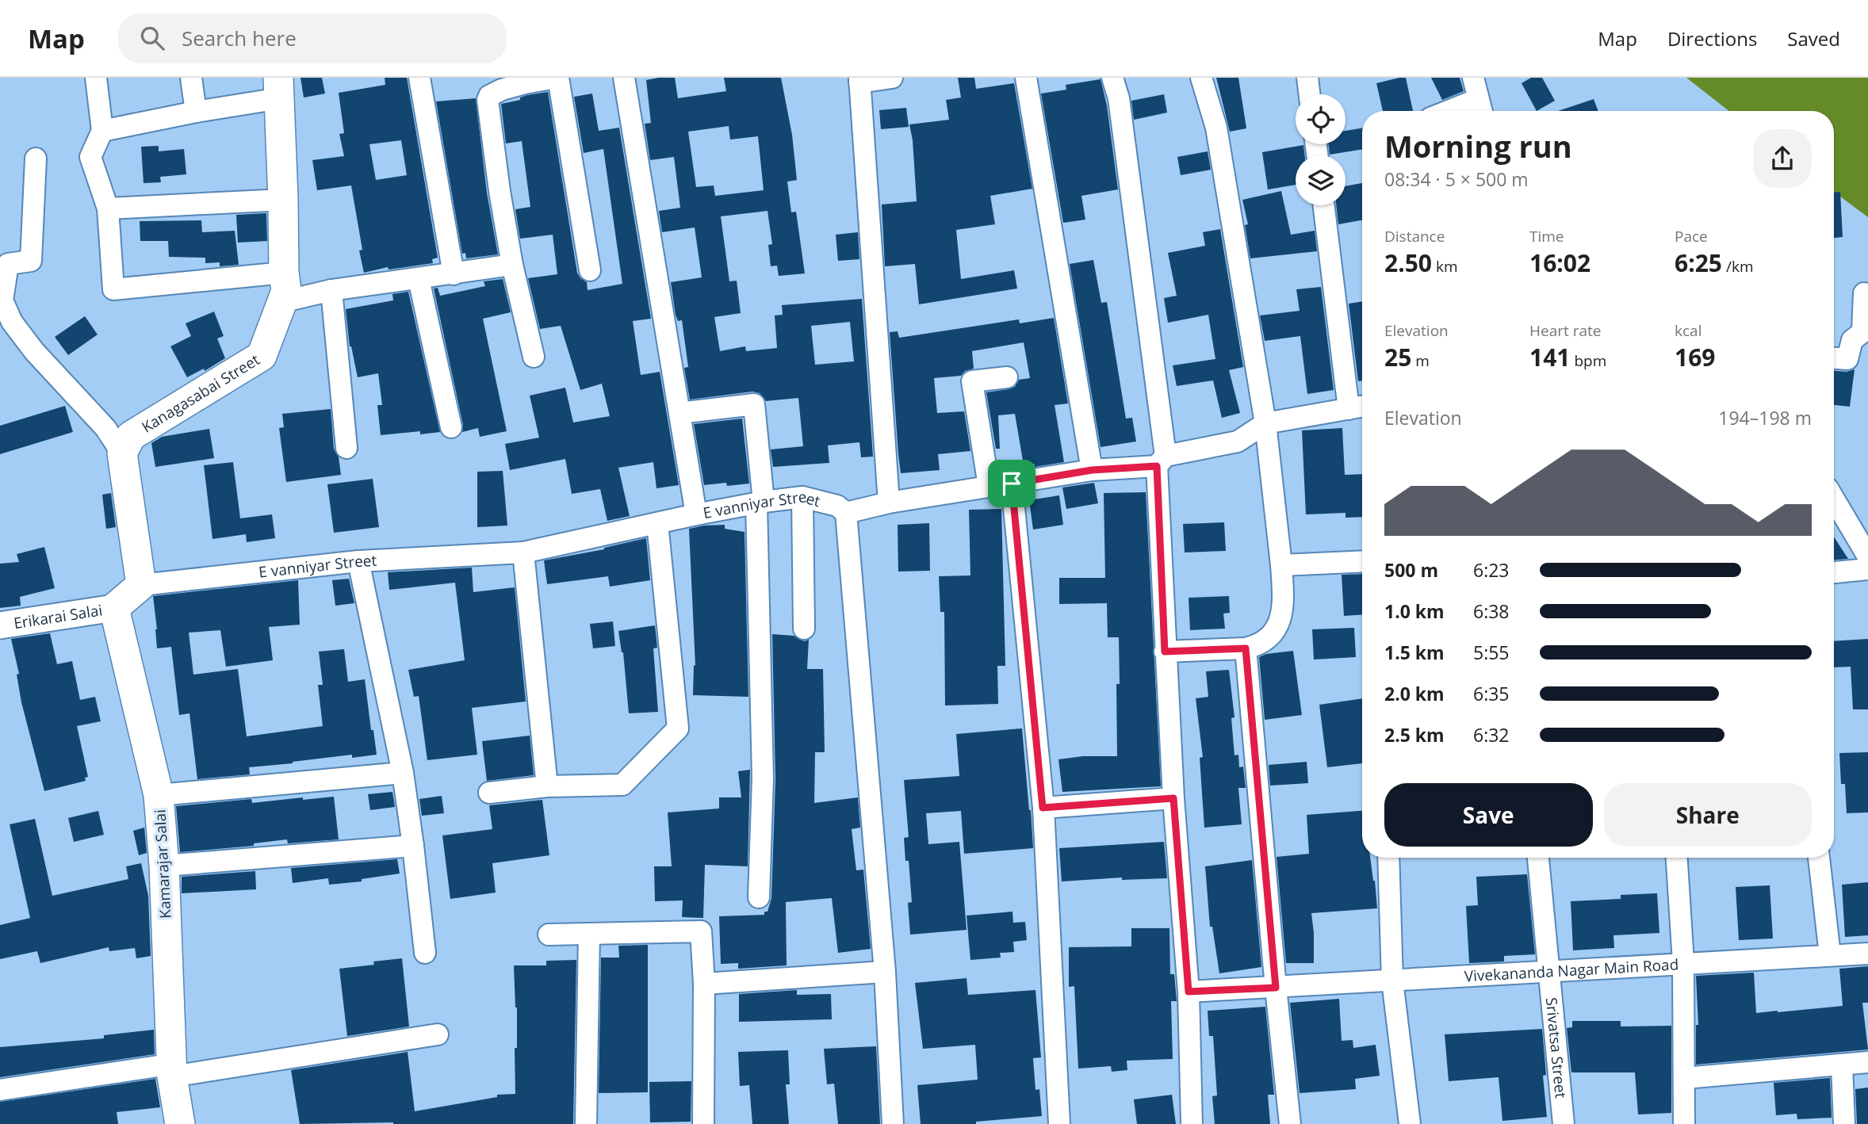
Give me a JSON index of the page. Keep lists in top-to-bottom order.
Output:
{
  "streets": {
    "main road": ["Kanagasabai Street", "Kamarajar Salai"],
    "street": [
      "E vanniyar Street",
      "Erikarai Salai",
      "Vivekananda Nagar Main Road",
      "Srivatsa Street"
    ]
  },
  "crossings": [
    ["Erikarai Salai", "Kamarajar Salai"],
    ["Vivekananda Nagar Main Road", "Srivatsa Street"]
  ],
  "page": {
    "header": "Map",
    "search": "Search here",
    "nav": ["Map", "Directions", "Saved"],
    "heading": ["Morning run", "08:34 · 5 × 500 m"],
    "stats": [
      ["Distance", "2.50 km"],
      ["Time", "16:02"],
      ["Pace", "6:25 /km"],
      ["Elevation", "25 m"],
      ["Heart rate", "141 bpm"],
      ["kcal", "169"]
    ],
    "chart": ["Elevation", "194–198 m"],
    "list": [
      {
        "name": "500 m",
        "note": "6:23"
      },
      {
        "name": "1.0 km",
        "note": "6:38"
      },
      {
        "name": "1.5 km",
        "note": "5:55"
      },
      {
        "name": "2.0 km",
        "note": "6:35"
      },
      {
        "name": "2.5 km",
        "note": "6:32"
      }
    ],
    "buttons": ["Save", "Share"]
  }
}
